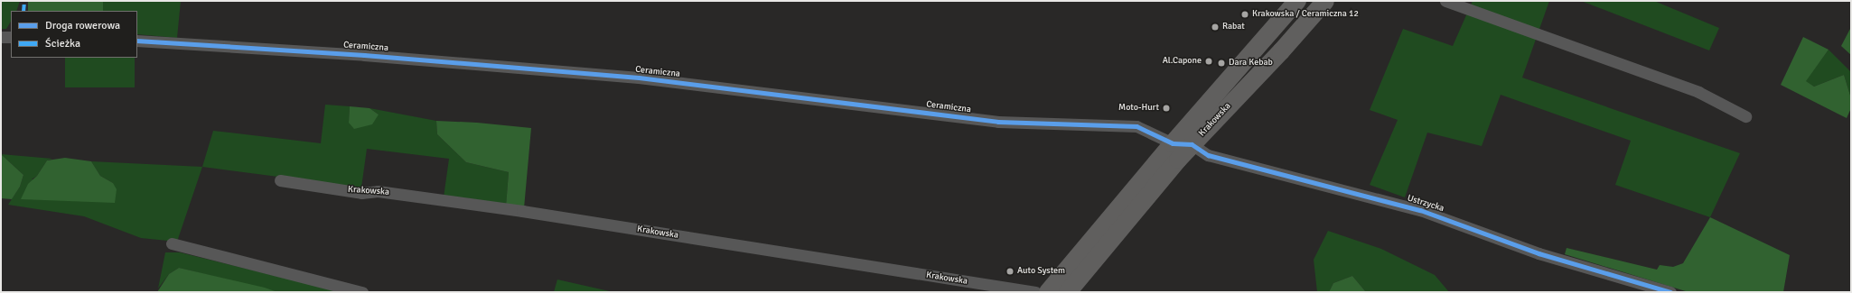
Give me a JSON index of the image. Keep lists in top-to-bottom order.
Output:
{
  "streets": {
    "main road": ["Krakowska"],
    "street": ["Ceramiczna", "Ustrzycka"]
  },
  "crossings": [
    ["Ceramiczna", "Krakowska"],
    ["Krakowska", "Ustrzycka"]
  ],
  "places": [
    "Krakowska / Ceramiczna 12",
    "Rabat",
    "Al.Capone",
    "Dara Kebab",
    "Moto-Hurt",
    "Auto System"
  ],
  "legend": ["Droga rowerowa", "Ścieżka"]
}
